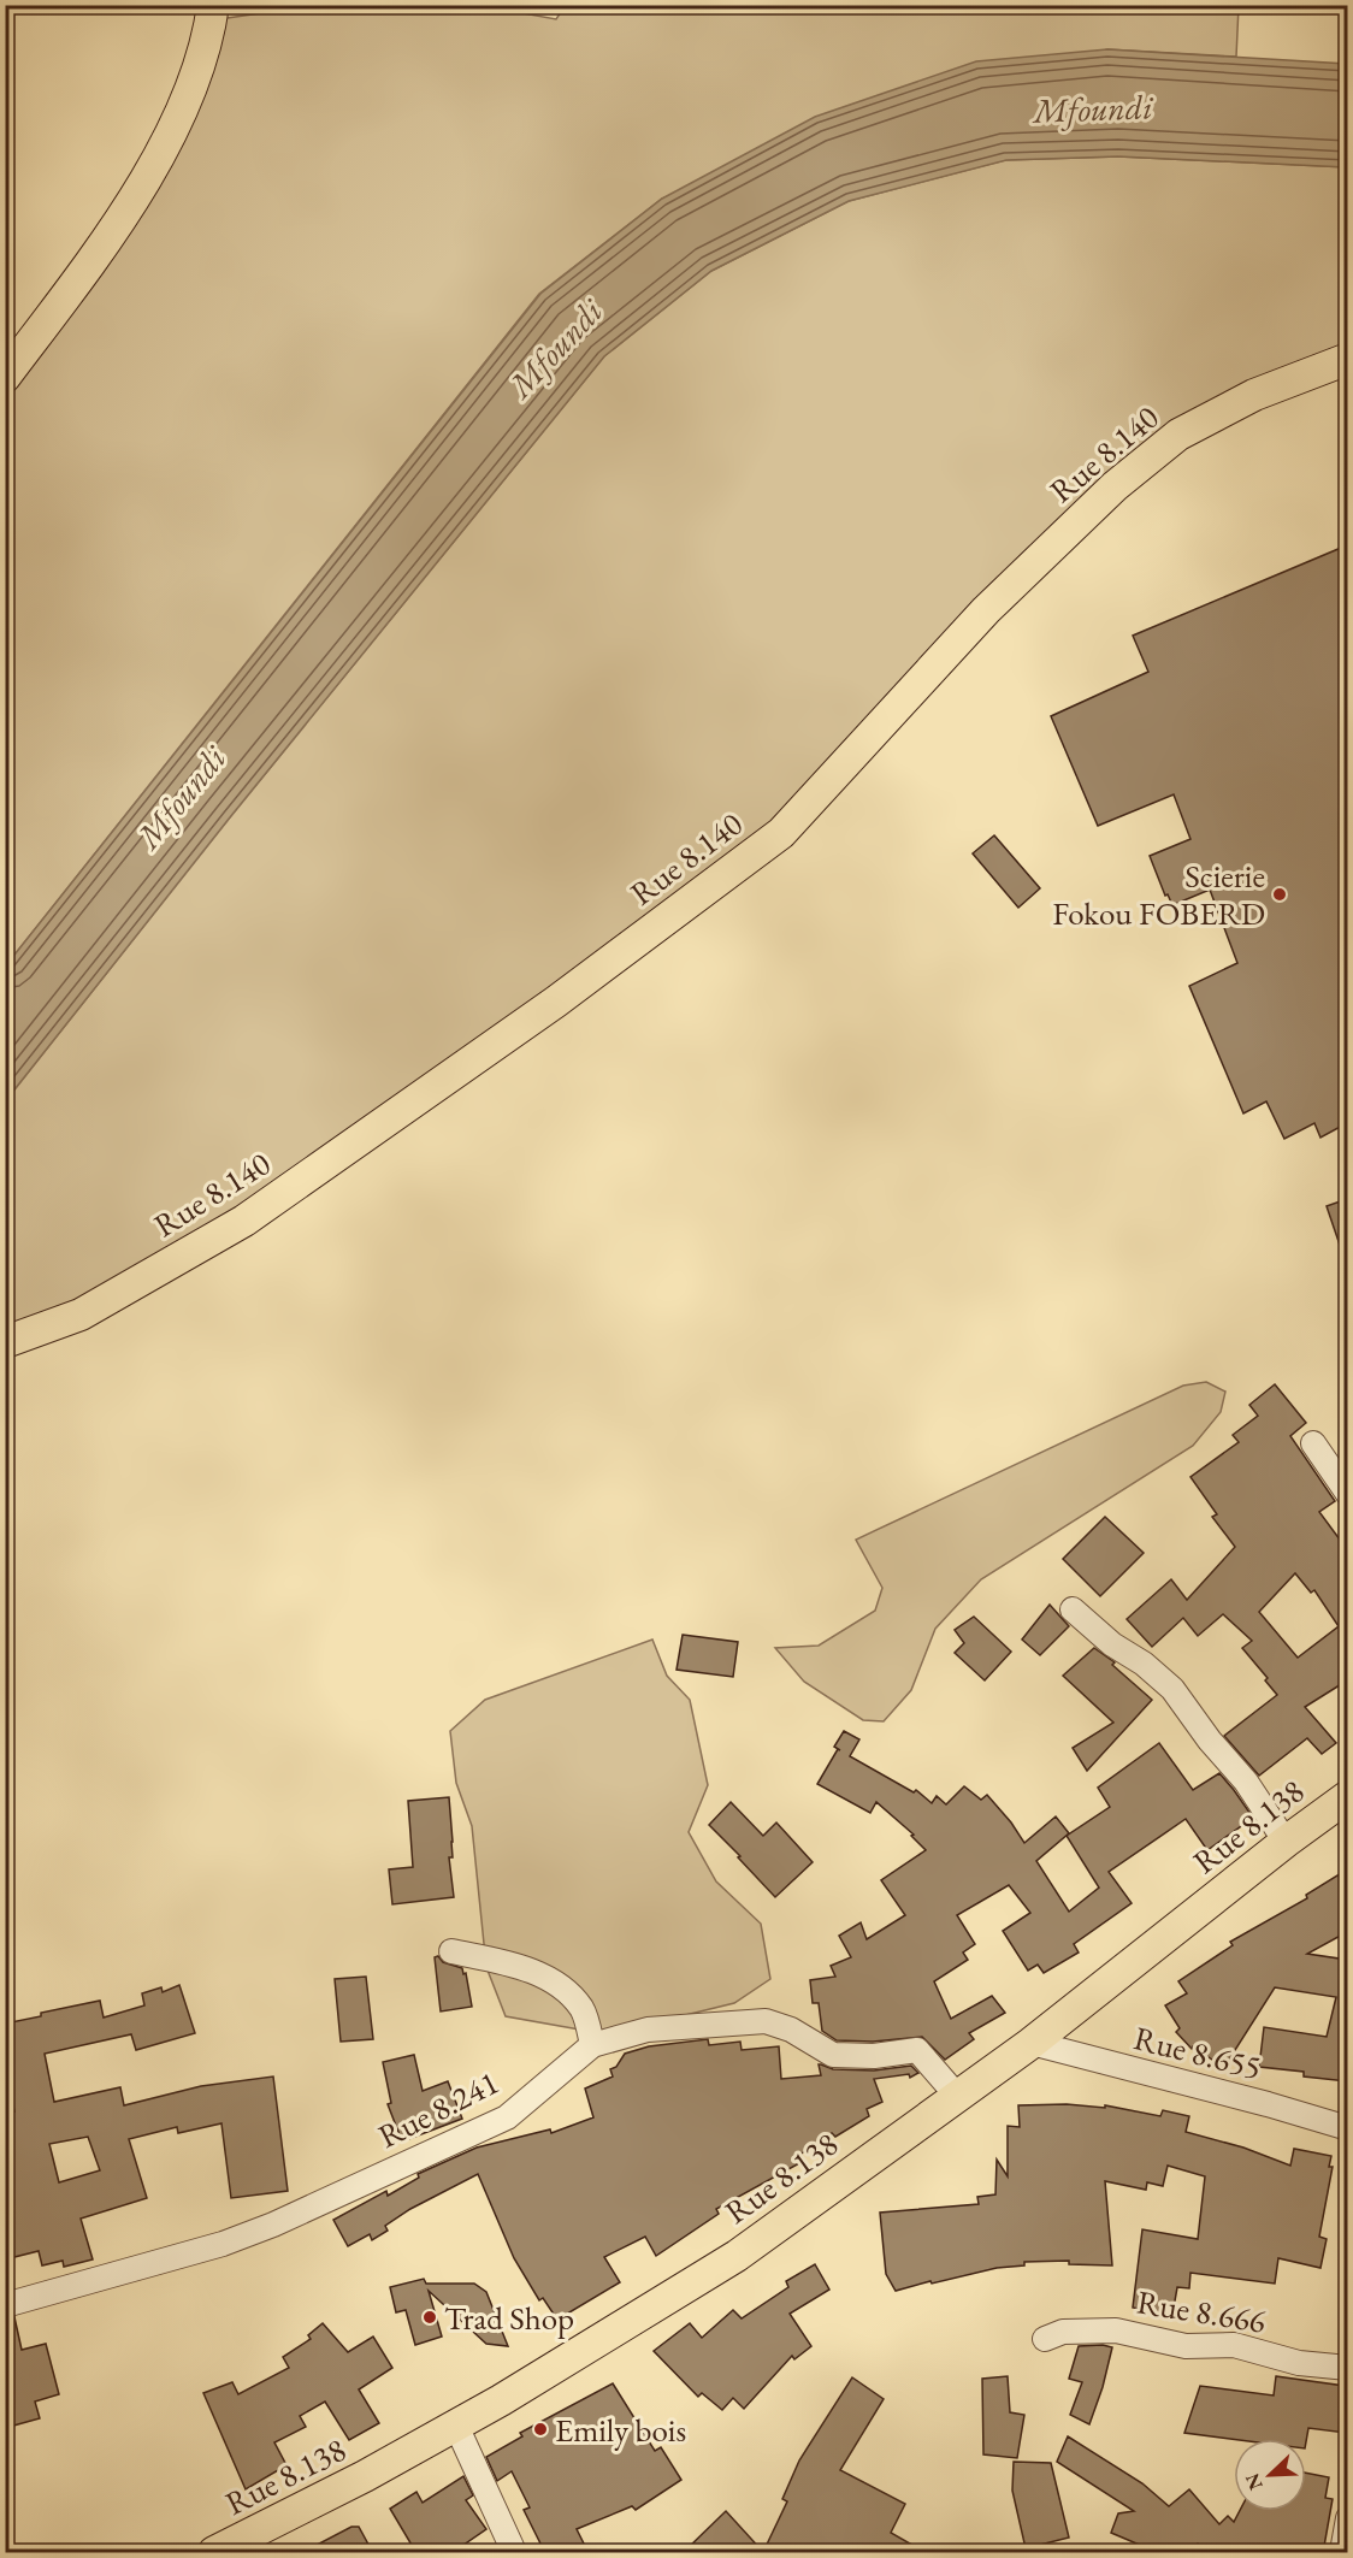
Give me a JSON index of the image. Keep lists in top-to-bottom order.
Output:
{
  "streets": {
    "main road": ["Rue 8.140", "Rue 8.138"],
    "street": ["Rue 8.655", "Rue 8.241", "Rue 8.666"]
  },
  "crossings": [
    ["Rue 8.138", "Rue 8.655"],
    ["Rue 8.138", "Rue 8.241"]
  ],
  "water": ["Mfoundi"],
  "places": ["Scierie Fokou FOBERD", "Trad Shop", "Emily bois"],
  "north": "bottom left"
}
